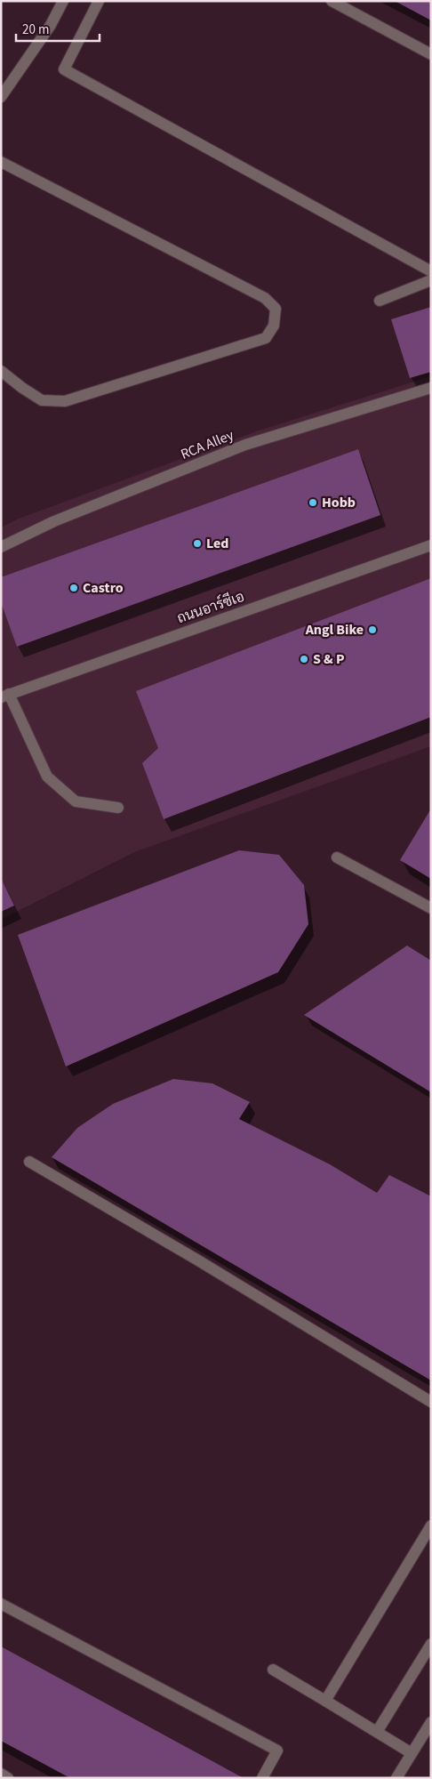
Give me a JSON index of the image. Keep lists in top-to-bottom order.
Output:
{
  "streets": {
    "street": ["RCA Alley", "ถนนอาร์ซีเอ"]
  },
  "places": [
    "Hobb",
    "Led",
    "Castro",
    "Angl Bike",
    "S & P"
  ],
  "scale_bar": "20 m"
}
